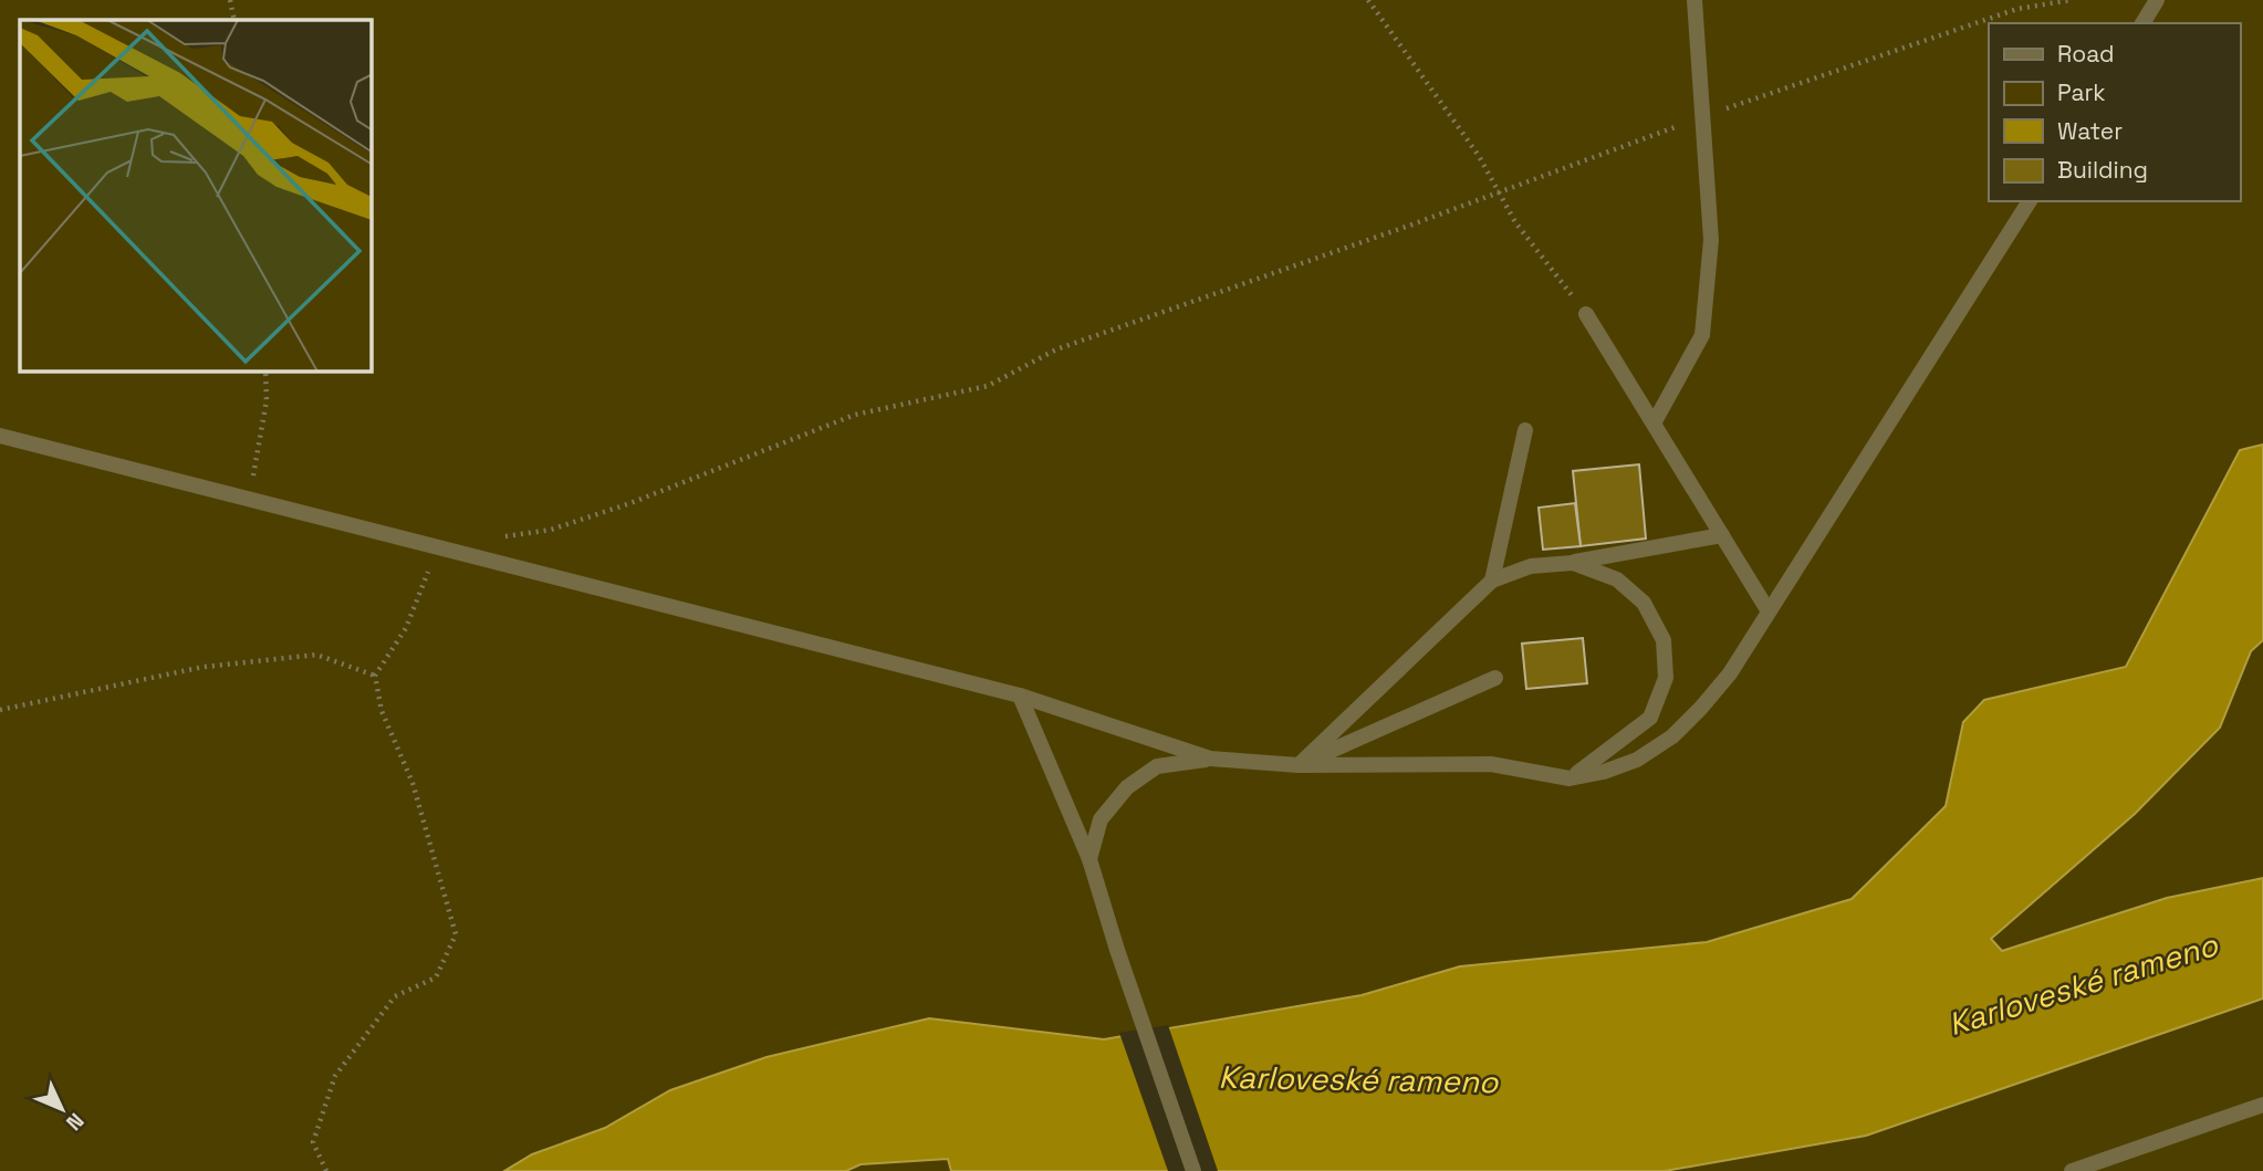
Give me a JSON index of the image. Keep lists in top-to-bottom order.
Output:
{
  "water": ["Karloveské rameno"],
  "legend": [
    "Road",
    "Park",
    "Water",
    "Building"
  ],
  "north": "bottom right"
}
